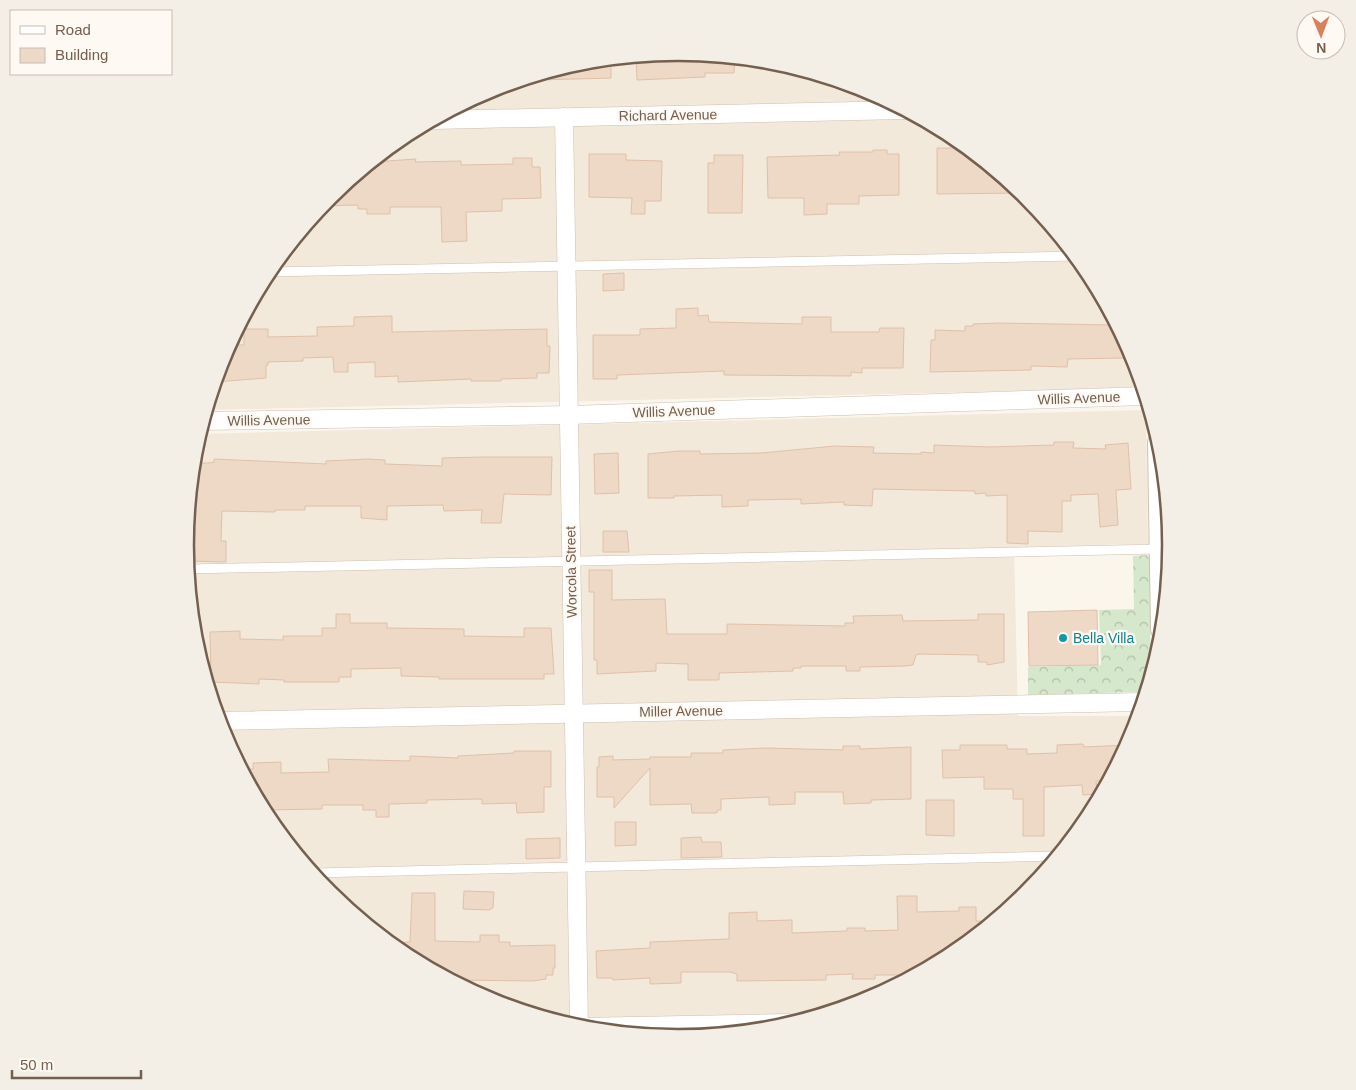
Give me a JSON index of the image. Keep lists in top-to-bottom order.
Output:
{
  "streets": {
    "street": [
      "Richard Avenue",
      "Willis Avenue",
      "Worcola Street",
      "Miller Avenue"
    ]
  },
  "crossings": [
    ["Richard Avenue", "Worcola Street"],
    ["Willis Avenue", "Worcola Street"],
    ["Worcola Street", "Miller Avenue"]
  ],
  "places": ["Bella Villa"],
  "legend": ["Road", "Building"],
  "scale_bar": "50 m",
  "north": "bottom"
}
